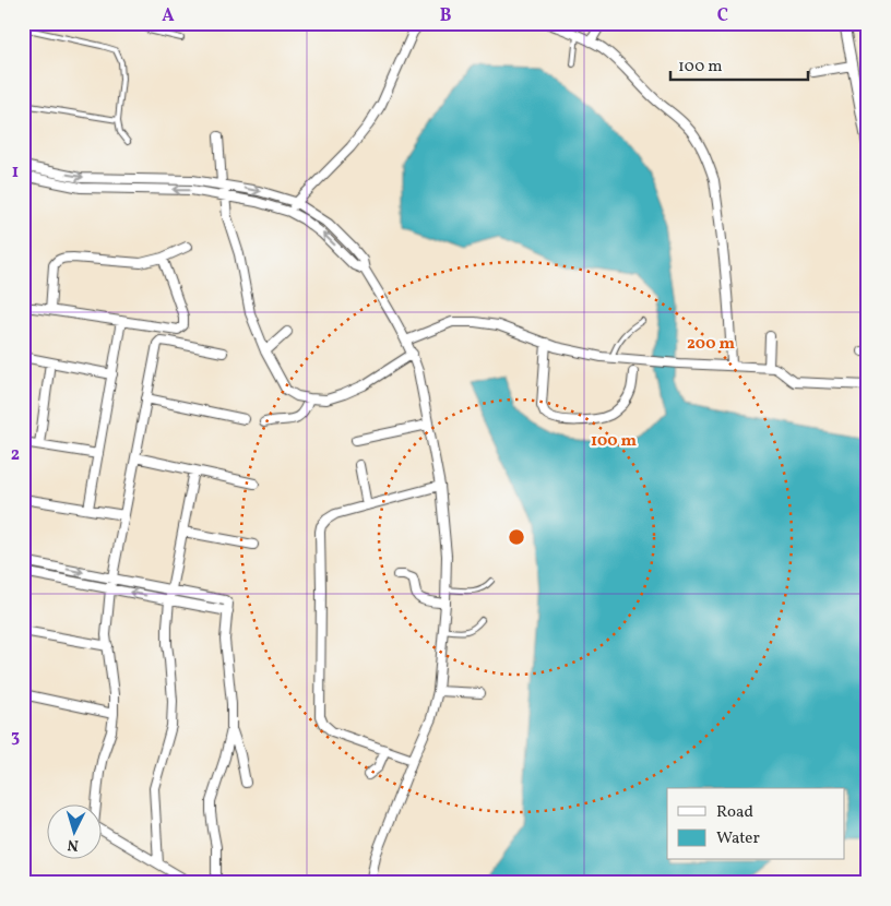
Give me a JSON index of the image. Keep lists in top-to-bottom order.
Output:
{
  "legend": ["Road", "Water"],
  "scale_bar": "100 m",
  "north": "bottom",
  "grid": {
    "columns": ["A", "B", "C"],
    "rows": ["1", "2", "3"]
  },
  "rings": ["200 m", "100 m"]
}
